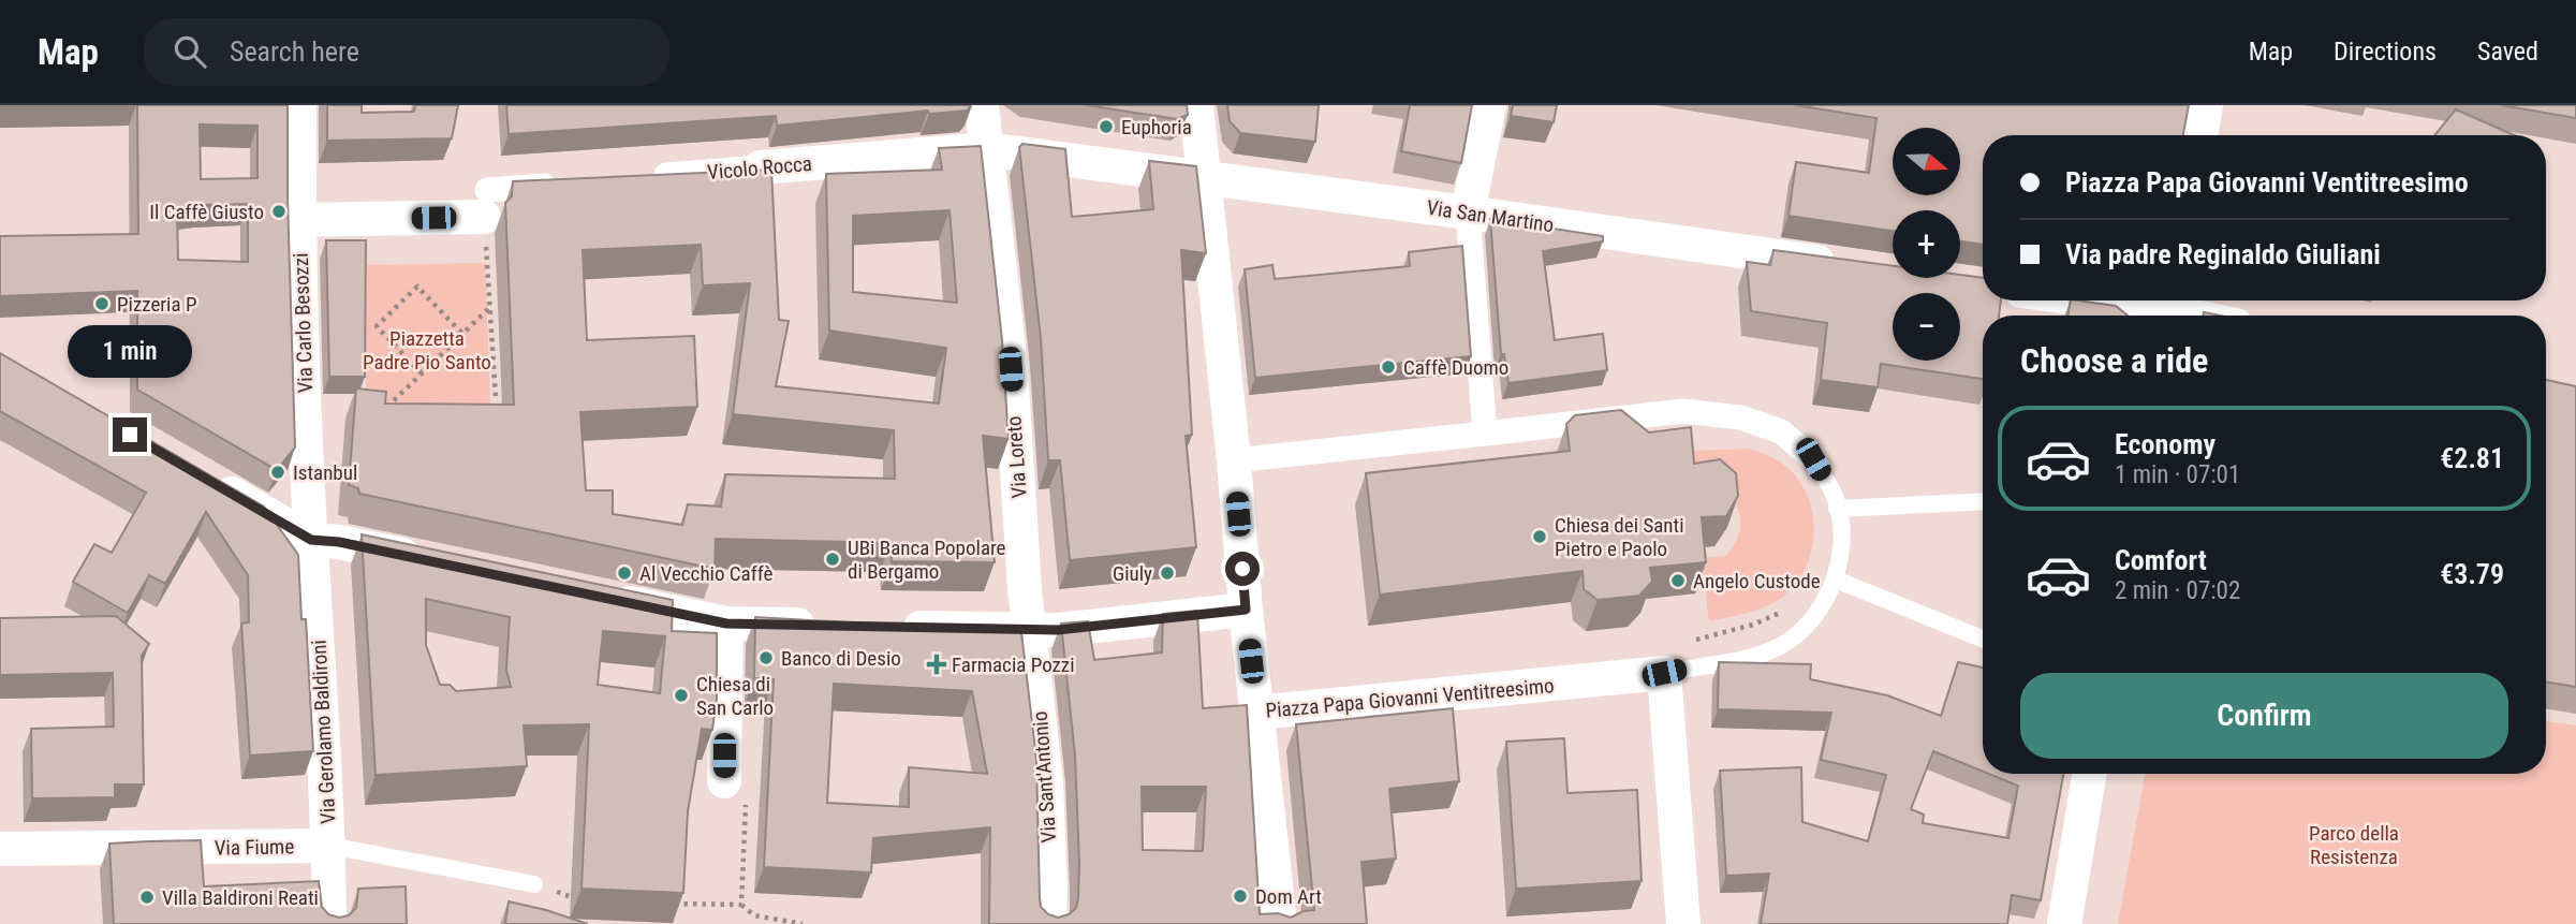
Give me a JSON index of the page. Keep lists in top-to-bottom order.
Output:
{
  "streets": {
    "street": [
      "Vicolo Rocca",
      "Via San Martino",
      "Via Carlo Besozzi",
      "Via Loreto",
      "Piazza Papa Giovanni Ventitreesimo",
      "Via Gerolamo Baldironi",
      "Via Sant'Antonio",
      "Via Fiume"
    ]
  },
  "crossings": [
    ["Vicolo Rocca", "Via San Martino"],
    ["Vicolo Rocca", "Via Loreto"],
    ["Via San Martino", "Via Loreto"],
    ["Via San Martino", "Piazza Papa Giovanni Ventitreesimo"],
    ["Via Carlo Besozzi", "Via Gerolamo Baldironi"],
    ["Via Loreto", "Via Sant'Antonio"],
    ["Via Gerolamo Baldironi", "Via Fiume"]
  ],
  "parks": ["Piazzetta Padre Pio Santo", "Parco della Resistenza"],
  "places": {
    "other": [
      "Euphoria",
      "Il Caffè Giusto",
      "Pizzeria P",
      "Caffè Duomo",
      "Istanbul",
      "Chiesa dei Santi Pietro e Paolo",
      "UBi Banca Popolare di Bergamo",
      "Al Vecchio Caffè",
      "Giuly",
      "Angelo Custode",
      "Banco di Desio",
      "Chiesa di San Carlo",
      "Dom Art",
      "Villa Baldironi Reati"
    ],
    "health": ["Farmacia Pozzi"]
  },
  "north": "right",
  "page": {
    "header": "Map",
    "search": "Search here",
    "nav": ["Map", "Directions", "Saved"],
    "map_buttons": ["+", "−"],
    "banner": ["Piazza Papa Giovanni Ventitreesimo", "Via padre Reginaldo Giuliani"],
    "heading": "Choose a ride",
    "bubble": "1 min",
    "list": [
      {
        "name": "Economy",
        "note": "1 min · 07:01",
        "value": "€2.81"
      },
      {
        "name": "Comfort",
        "note": "2 min · 07:02",
        "value": "€3.79"
      }
    ],
    "buttons": "Confirm"
  }
}
